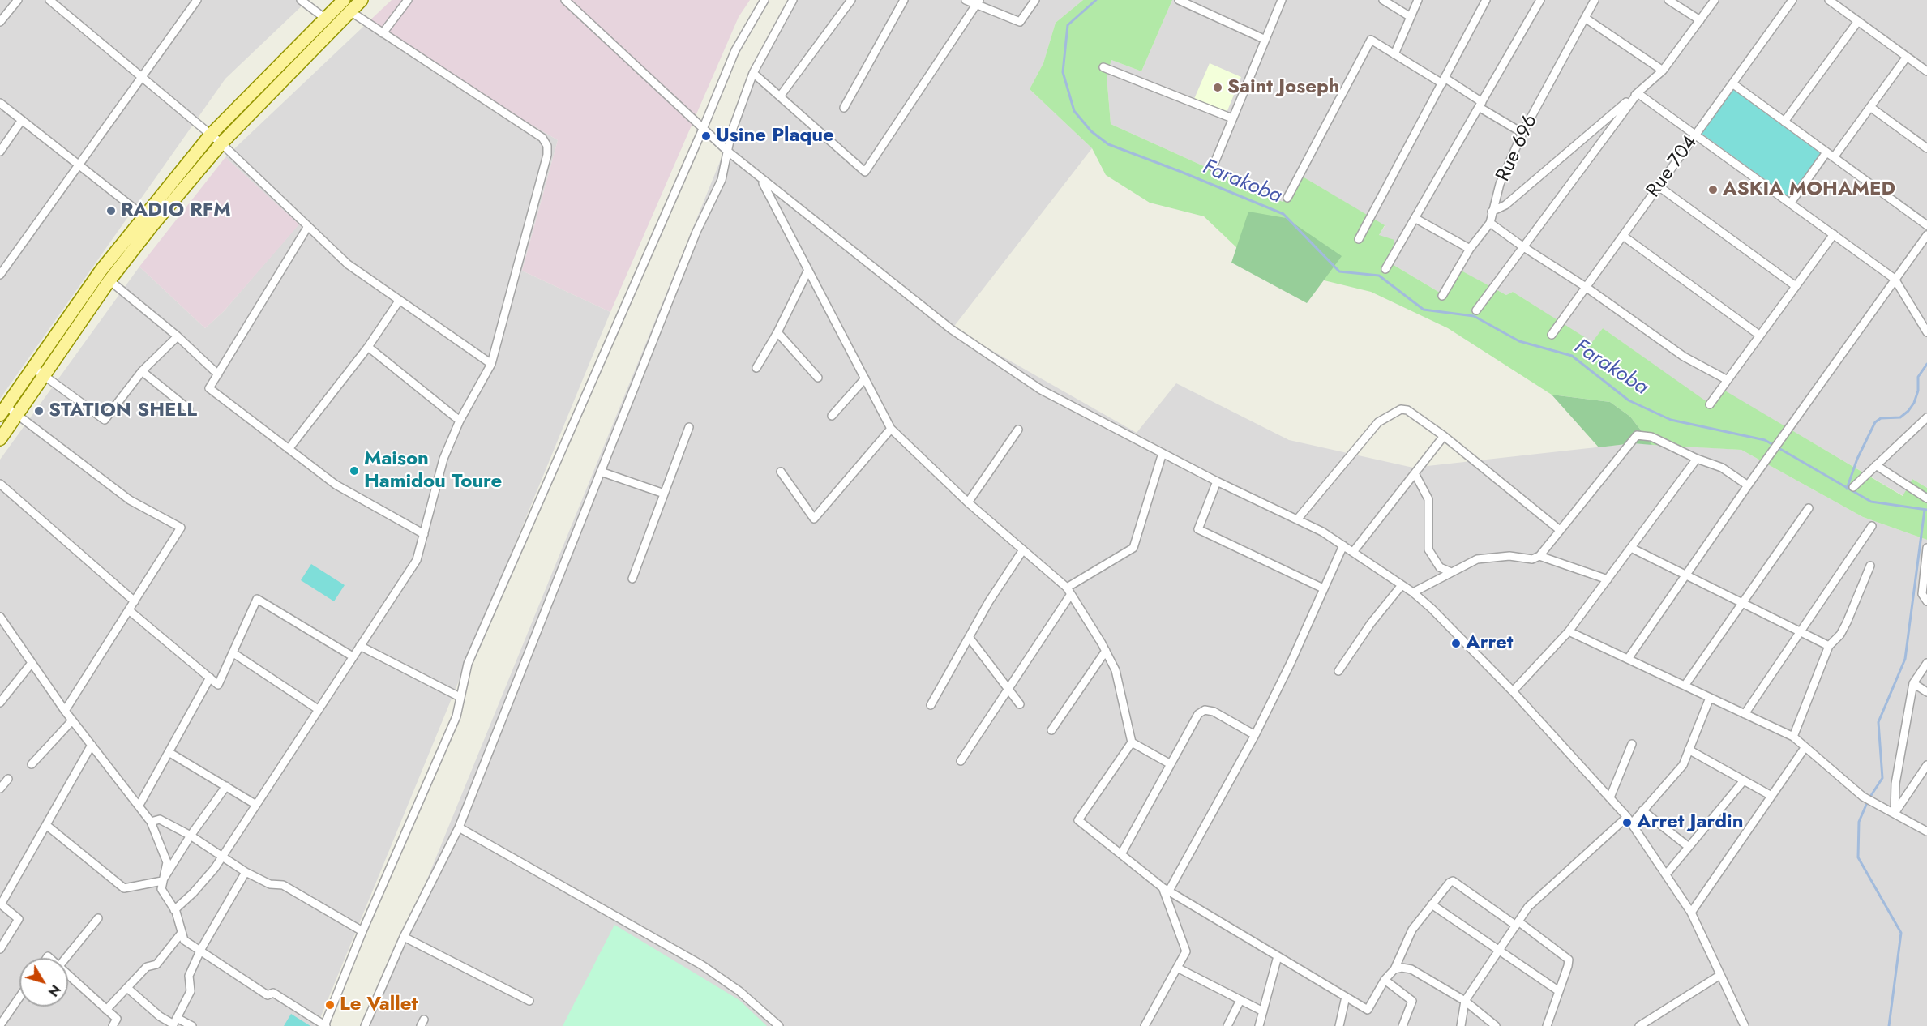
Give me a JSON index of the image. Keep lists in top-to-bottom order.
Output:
{
  "streets": {
    "street": ["Rue 696", "Rue 704"]
  },
  "water": ["Farakoba"],
  "places": [
    "Saint Joseph",
    "Usine Plaque",
    "ASKIA MOHAMED",
    "RADIO RFM",
    "STATION SHELL",
    "Maison Hamidou Toure",
    "Arret",
    "Arret Jardin",
    "Le Vallet"
  ],
  "north": "bottom right"
}
